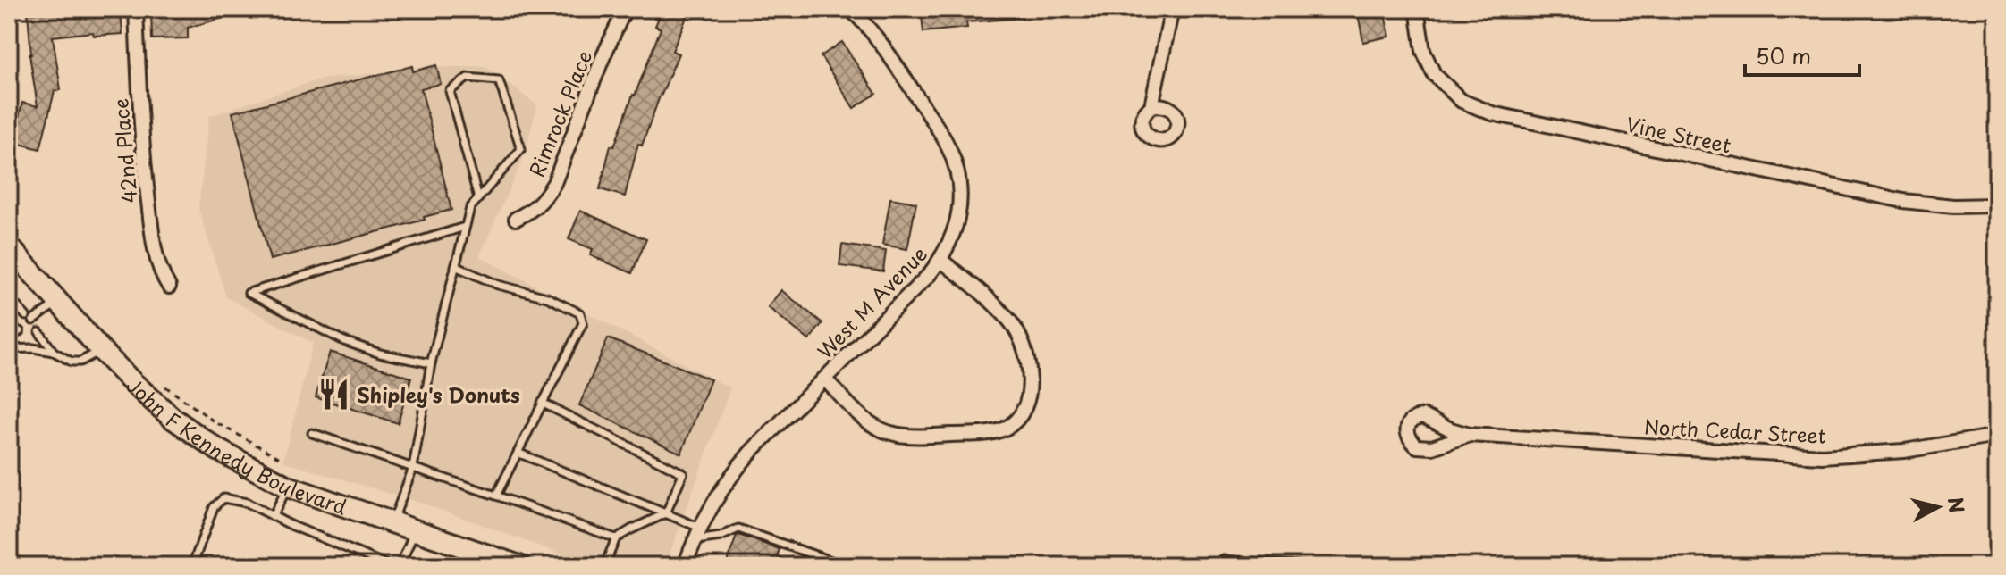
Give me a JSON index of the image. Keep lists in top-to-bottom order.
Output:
{
  "streets": {
    "main road": ["John F Kennedy Boulevard"],
    "street": [
      "Rimrock Place",
      "Vine Street",
      "42nd Place",
      "West M Avenue",
      "North Cedar Street"
    ]
  },
  "places": {
    "restaurant": ["Shipley's Donuts"]
  },
  "scale_bar": "50 m",
  "north": "right"
}
